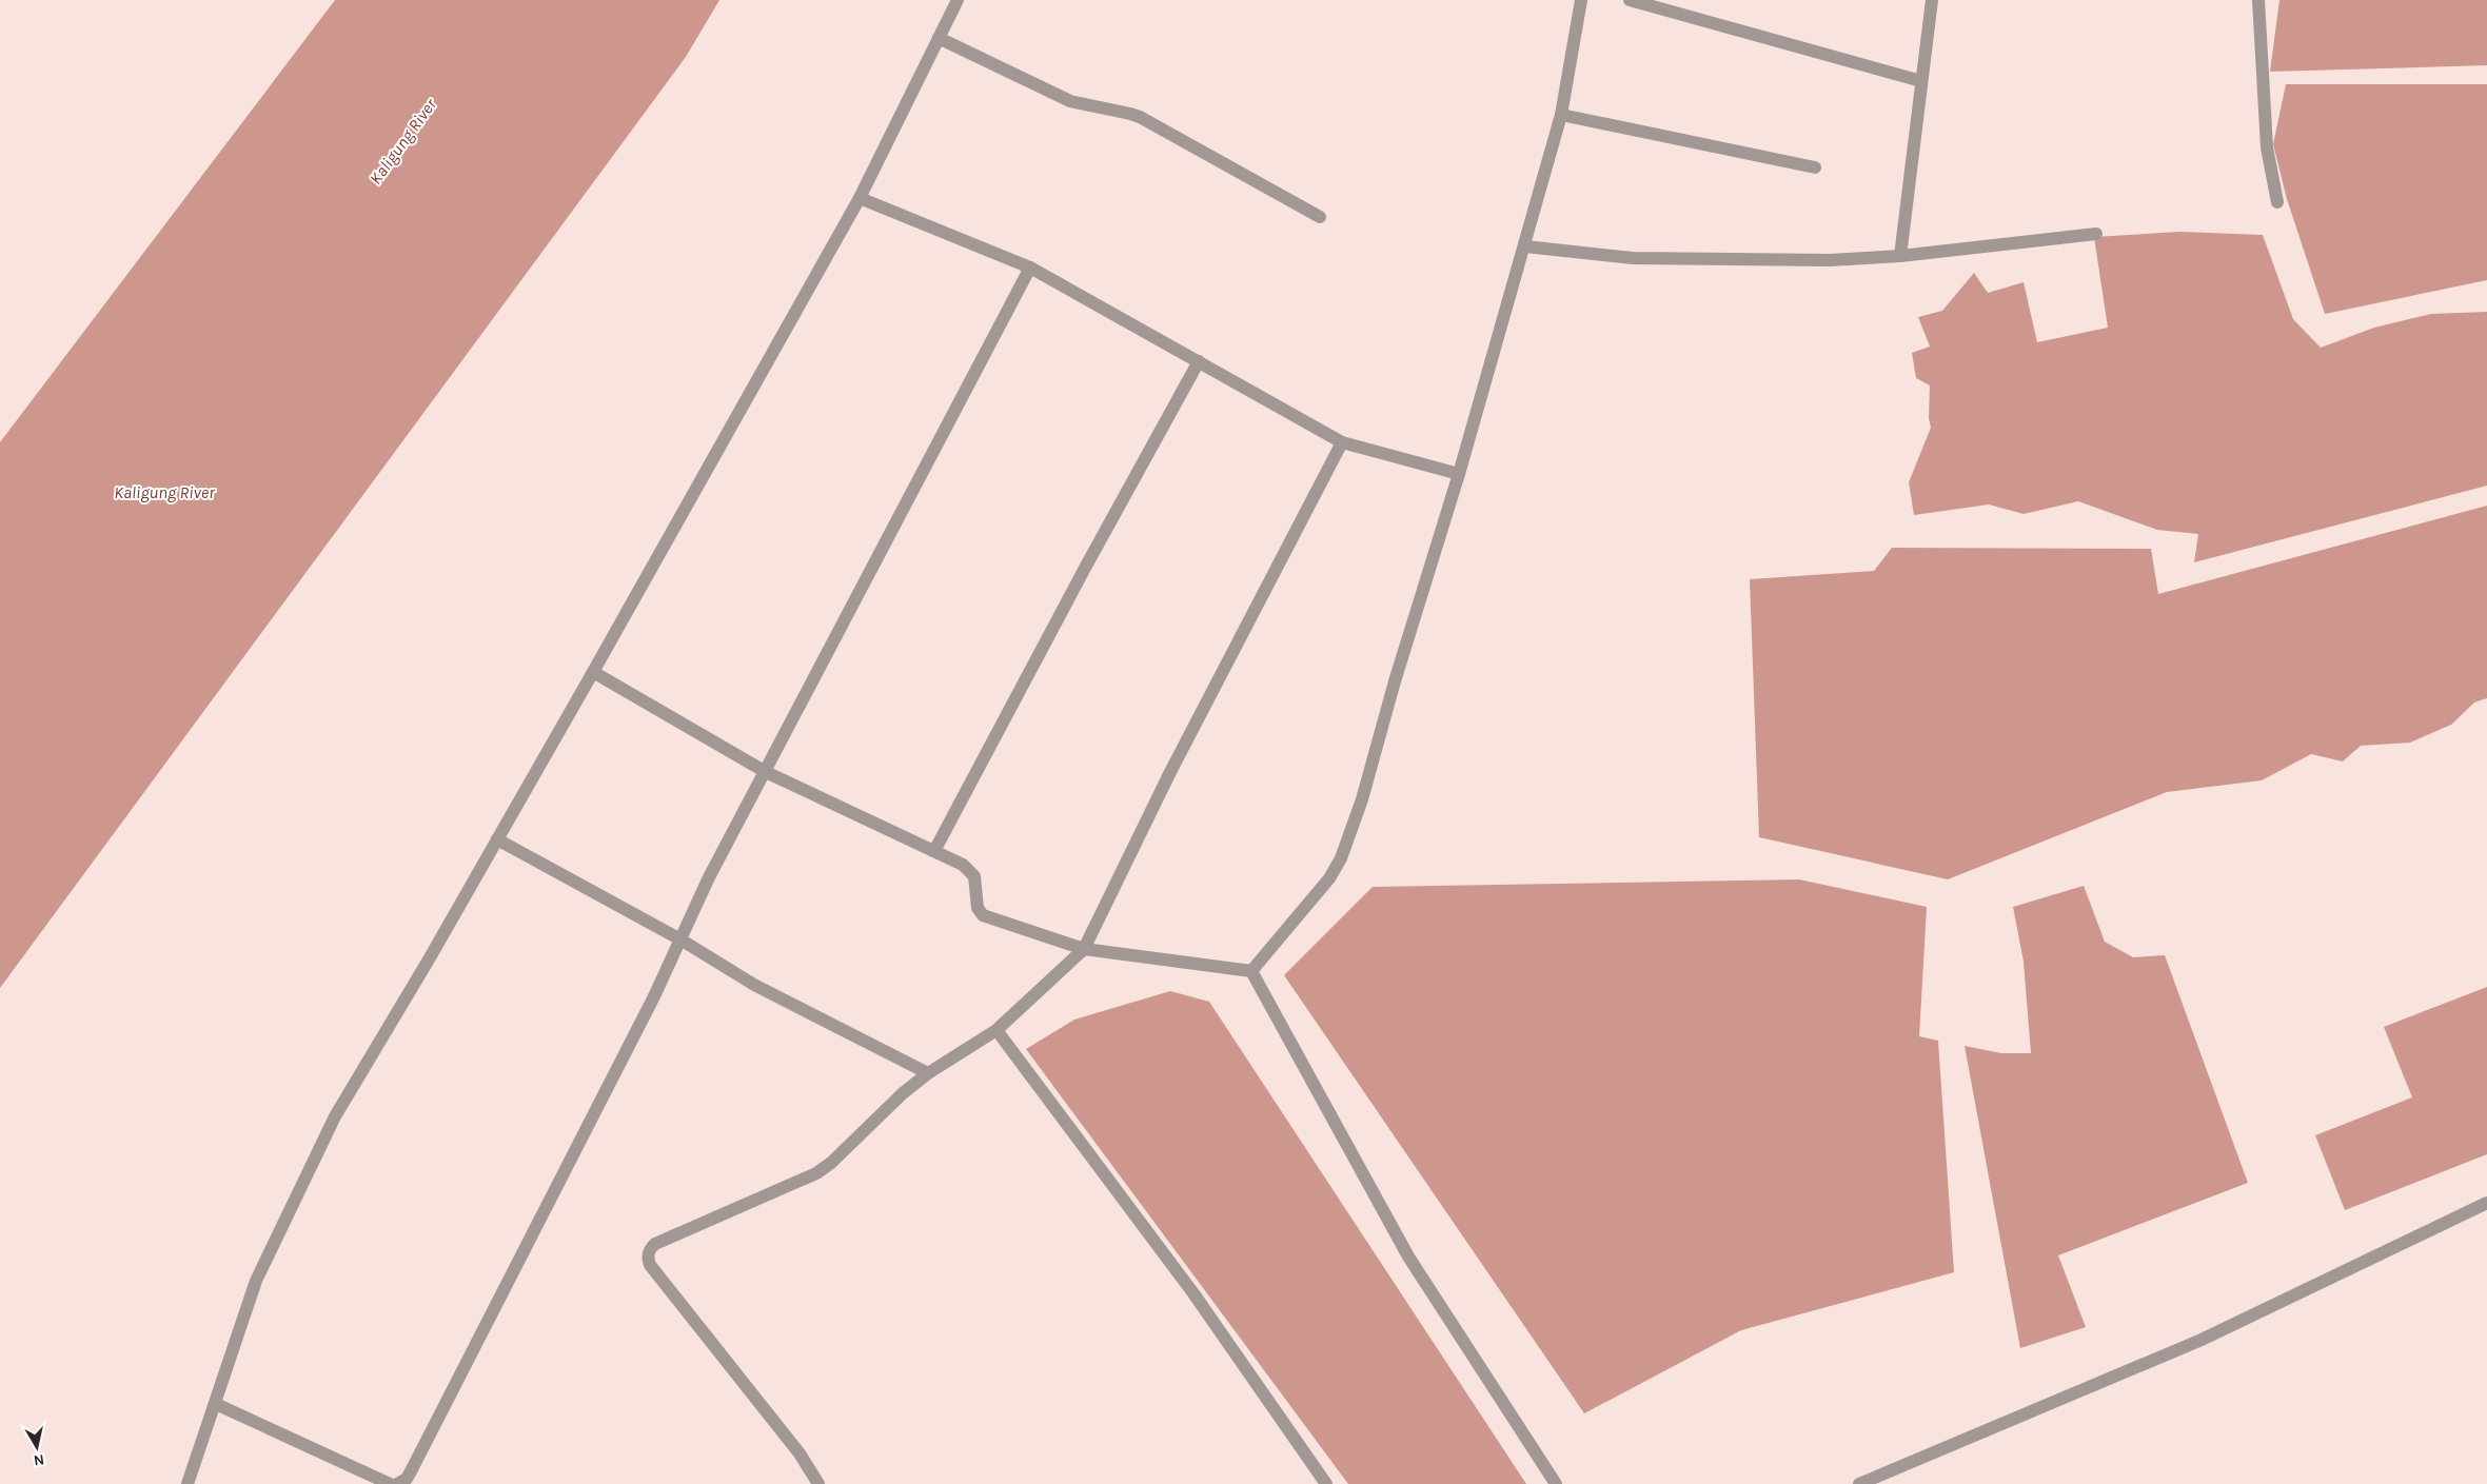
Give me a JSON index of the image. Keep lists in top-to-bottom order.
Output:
{
  "water": ["Kaligung River"],
  "north": "bottom"
}
